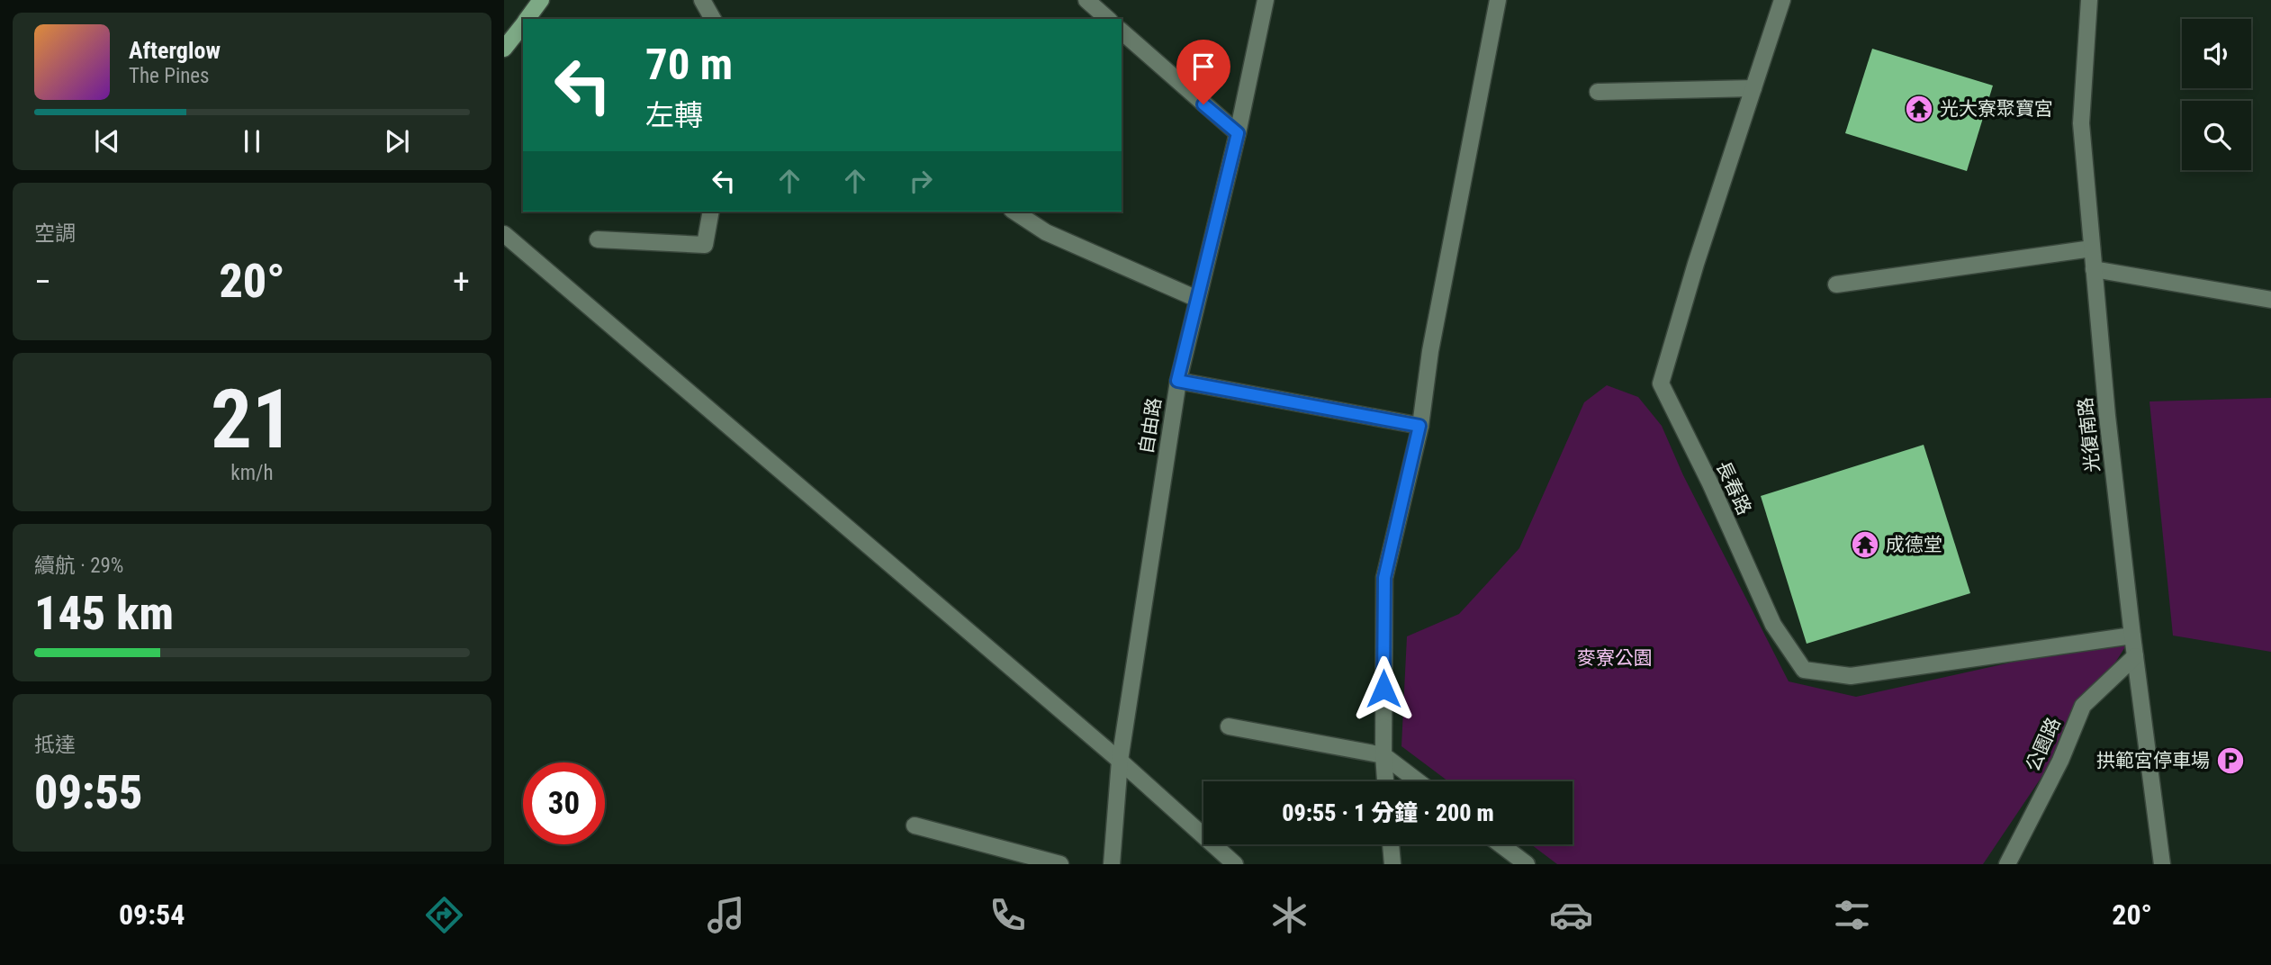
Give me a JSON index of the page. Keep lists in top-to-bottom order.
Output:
{
  "streets": {
    "street": [
      "自由路",
      "光復南路",
      "長春路",
      "公園路"
    ]
  },
  "crossings": [
    ["光復南路", "長春路"],
    ["光復南路", "公園路"]
  ],
  "parks": ["麥寮公園"],
  "places": {
    "temple": ["光大寮聚寶宮", "成德堂"],
    "parking": ["拱範宮停車場"]
  },
  "page": {
    "turn": ["70 m", "左轉"],
    "song": ["Afterglow", "The Pines"],
    "tile": [
      "空調",
      ["21", "km/h"],
      ["續航 · 29%", "145 km"],
      ["抵達", "09:55"]
    ],
    "heat": ["−", "20°", "+"],
    "limit": "30",
    "trip": "09:55 · 1 分鐘 · 200 m",
    "tabs": ["09:54", "20°"]
  }
}
